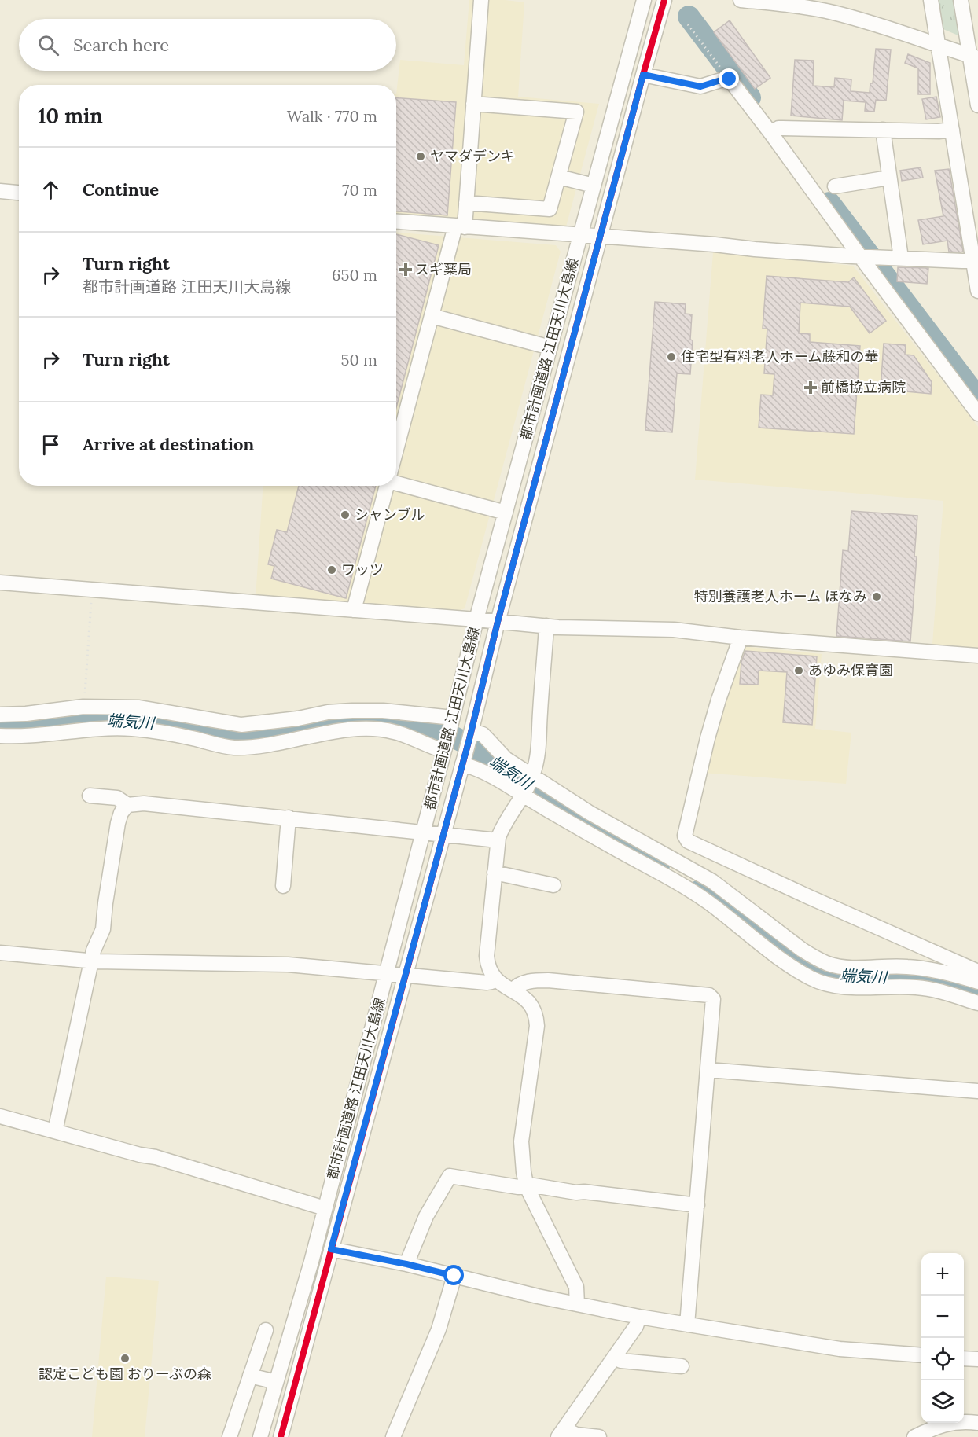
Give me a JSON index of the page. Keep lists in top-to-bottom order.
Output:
{
  "streets": {
    "street": ["都市計画道路 江田天川大島線"]
  },
  "water": ["端気川"],
  "places": {
    "other": [
      "ヤマダデンキ",
      "住宅型有料老人ホーム藤和の華",
      "シャンブル",
      "ワッツ",
      "特別養護老人ホーム ほなみ",
      "あゆみ保育園",
      "認定こども園 おりーぶの森"
    ],
    "health": ["スギ薬局", "前橋協立病院"]
  },
  "page": {
    "search": "Search here",
    "heading": ["10 min", "Walk · 770 m"],
    "list": [
      ["Continue", "70 m"],
      ["Turn right", "都市計画道路 江田天川大島線", "650 m"],
      ["Turn right", "50 m"],
      "Arrive at destination"
    ],
    "map_buttons": ["+", "−"]
  }
}
